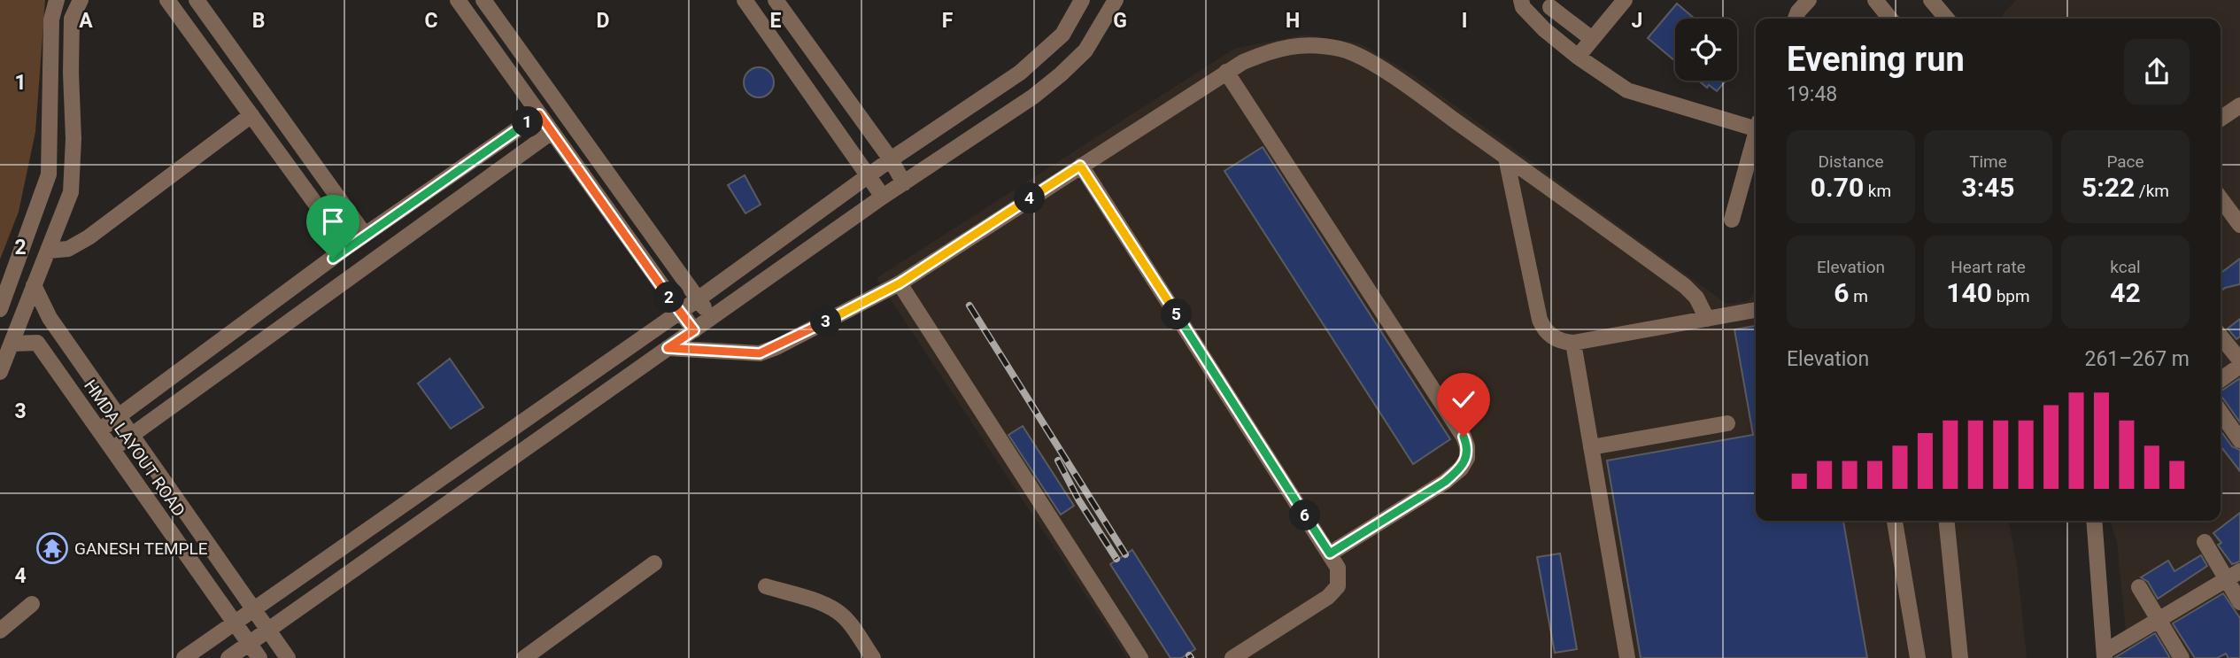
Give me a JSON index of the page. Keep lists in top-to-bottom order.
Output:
{
  "streets": {
    "street": ["HMDA LAYOUT ROAD"]
  },
  "places": {
    "temple": ["GANESH TEMPLE"]
  },
  "page": {
    "heading": ["Evening run", "19:48"],
    "pins": [
      "1",
      "4",
      "2",
      "5",
      "3",
      "6"
    ],
    "stats": [
      ["Distance", "0.70 km"],
      ["Time", "3:45"],
      ["Pace", "5:22 /km"],
      ["Elevation", "6 m"],
      ["Heart rate", "140 bpm"],
      ["kcal", "42"]
    ],
    "chart": ["Elevation", "261–267 m"]
  },
  "grid": {
    "columns": [
      "A",
      "B",
      "C",
      "D",
      "E",
      "F",
      "G",
      "H",
      "I",
      "J"
    ],
    "rows": [
      "1",
      "2",
      "3",
      "4"
    ]
  }
}
